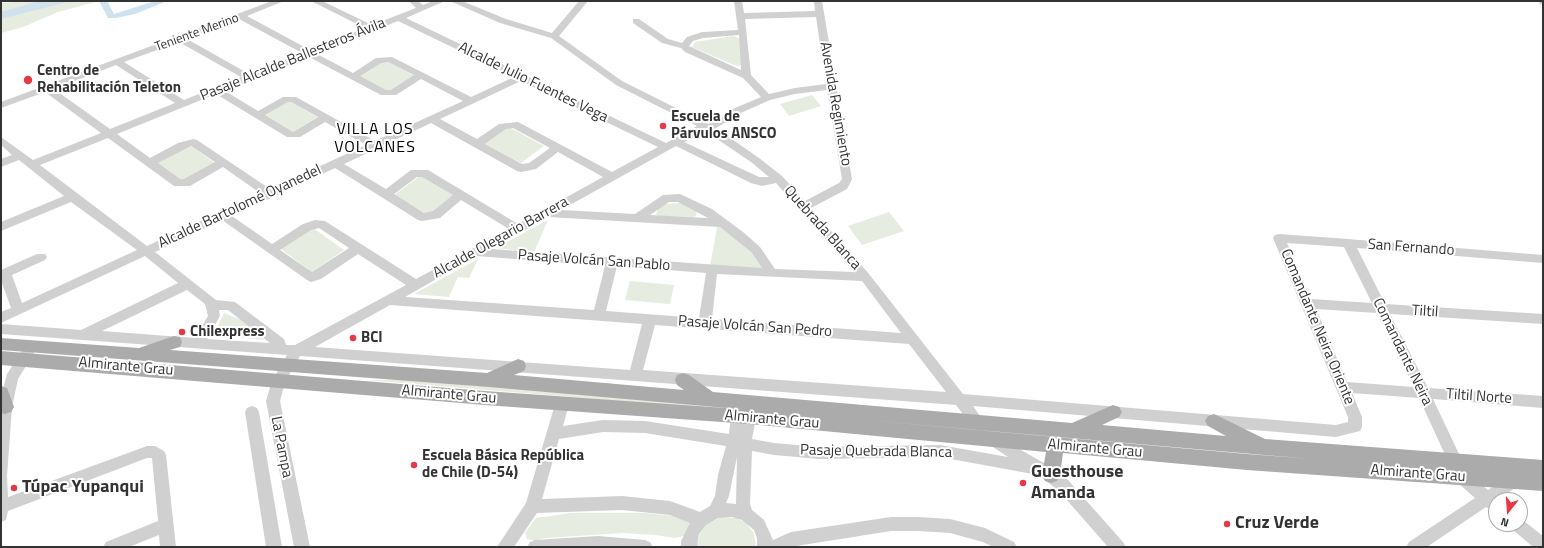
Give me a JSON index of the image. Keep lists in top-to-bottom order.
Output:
{
  "streets": {
    "main road": ["Almirante Grau"],
    "street": [
      "Teniente Merino",
      "Pasaje Alcalde Ballesteros Ávila",
      "Alcalde Julio Fuentes Vega",
      "Avenida Regimiento",
      "Alcalde Bartolomé Oyanedel",
      "Quebrada Blanca",
      "Alcalde Olegario Barrera",
      "San Fernando",
      "Pasaje Volcán San Pablo",
      "Tiltil",
      "Pasaje Volcán San Pedro",
      "Comandante Neira Oriente",
      "Comandante Neira",
      "Tiltil Norte",
      "La Pampa",
      "Pasaje Quebrada Blanca"
    ]
  },
  "crossings": [
    ["Pasaje Alcalde Ballesteros Ávila", "Alcalde Julio Fuentes Vega"],
    ["Alcalde Julio Fuentes Vega", "Alcalde Bartolomé Oyanedel"],
    ["Alcalde Julio Fuentes Vega", "Quebrada Blanca"],
    ["Alcalde Julio Fuentes Vega", "Alcalde Olegario Barrera"],
    ["Avenida Regimiento", "Quebrada Blanca"],
    ["Avenida Regimiento", "Alcalde Olegario Barrera"],
    ["Quebrada Blanca", "Alcalde Olegario Barrera"],
    ["Quebrada Blanca", "Pasaje Volcán San Pablo"],
    ["Quebrada Blanca", "Pasaje Volcán San Pedro"],
    ["Quebrada Blanca", "Almirante Grau"],
    ["Quebrada Blanca", "Pasaje Quebrada Blanca"],
    ["Alcalde Olegario Barrera", "Pasaje Volcán San Pablo"],
    ["Alcalde Olegario Barrera", "Pasaje Volcán San Pedro"],
    ["Alcalde Olegario Barrera", "Almirante Grau"],
    ["Alcalde Olegario Barrera", "La Pampa"],
    ["San Fernando", "Comandante Neira Oriente"],
    ["San Fernando", "Comandante Neira"],
    ["Tiltil", "Comandante Neira Oriente"],
    ["Tiltil", "Comandante Neira"],
    ["Comandante Neira Oriente", "Almirante Grau"],
    ["Comandante Neira Oriente", "Tiltil Norte"],
    ["Comandante Neira", "Almirante Grau"],
    ["Comandante Neira", "Tiltil Norte"],
    ["Almirante Grau", "La Pampa"]
  ],
  "districts": ["VILLA LOS VOLCANES"],
  "places": [
    "Centro de Rehabilitación Teleton",
    "Escuela de Párvulos ANSCO",
    "Chilexpress",
    "BCI",
    "Escuela Básica República de Chile (D-54)",
    "Guesthouse Amanda",
    "Túpac Yupanqui",
    "Cruz Verde"
  ],
  "north": "bottom"
}
